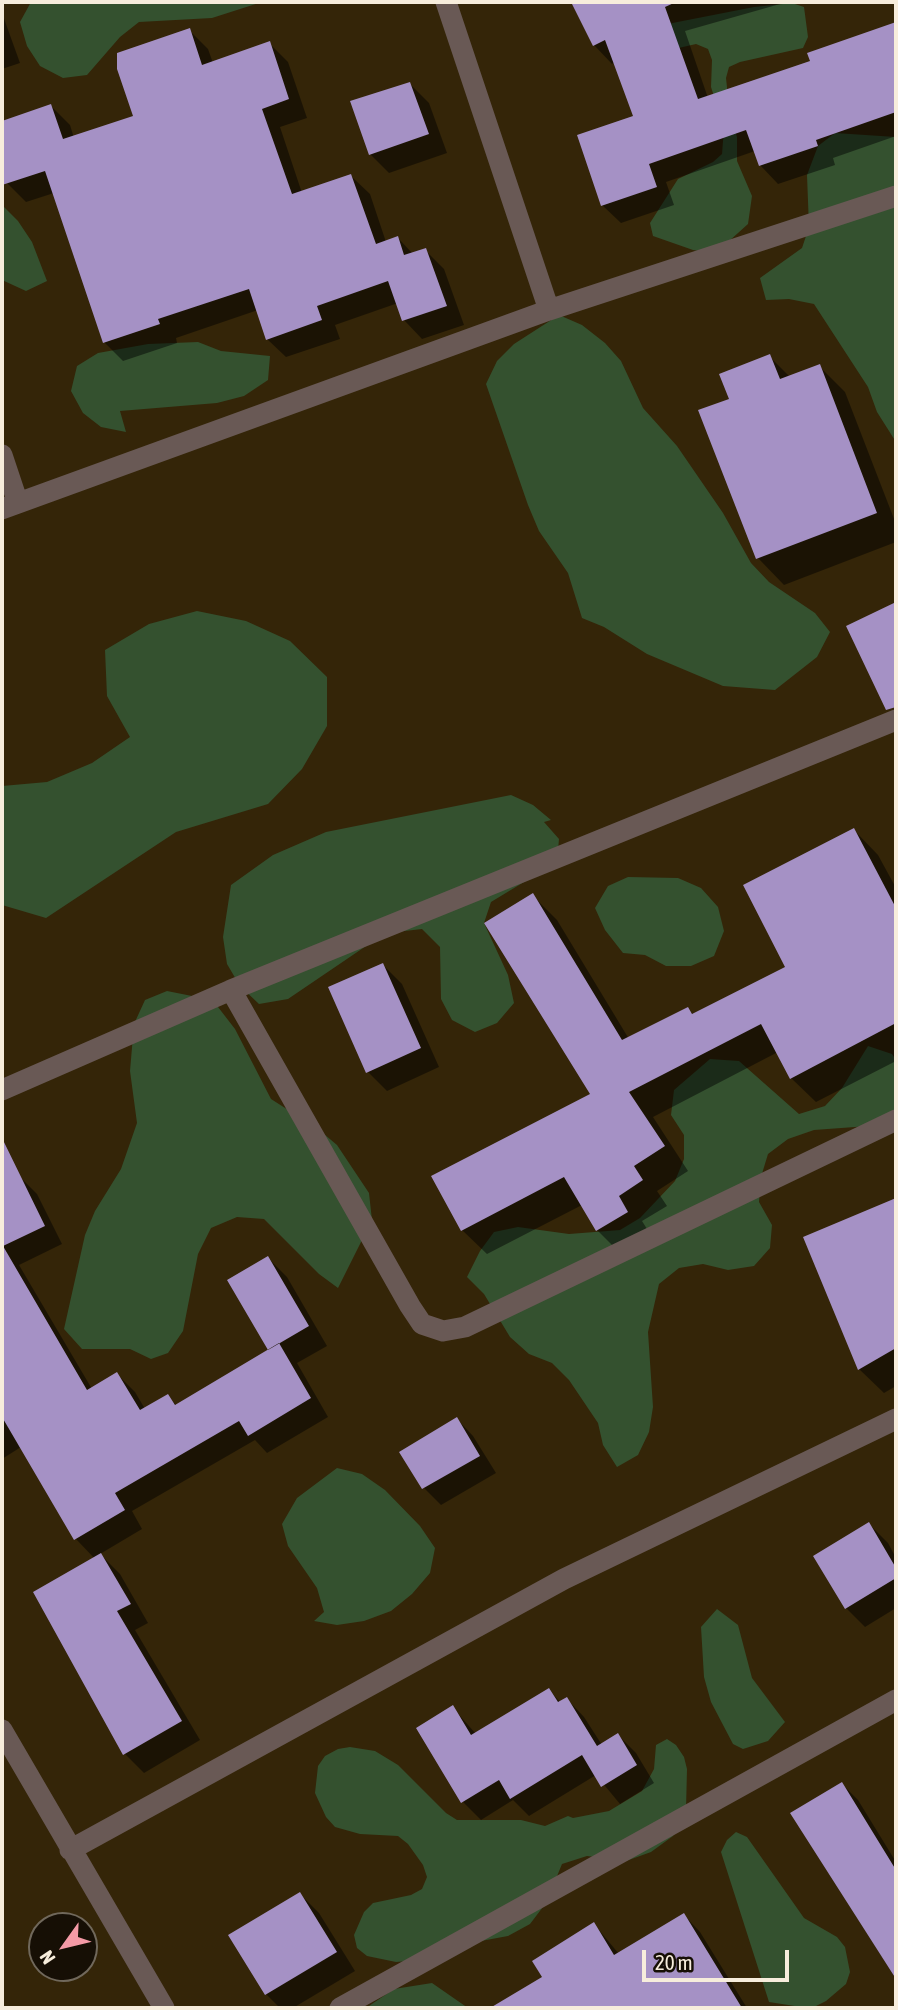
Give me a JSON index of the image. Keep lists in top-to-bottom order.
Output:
{
  "scale_bar": "20 m",
  "north": "bottom left"
}
